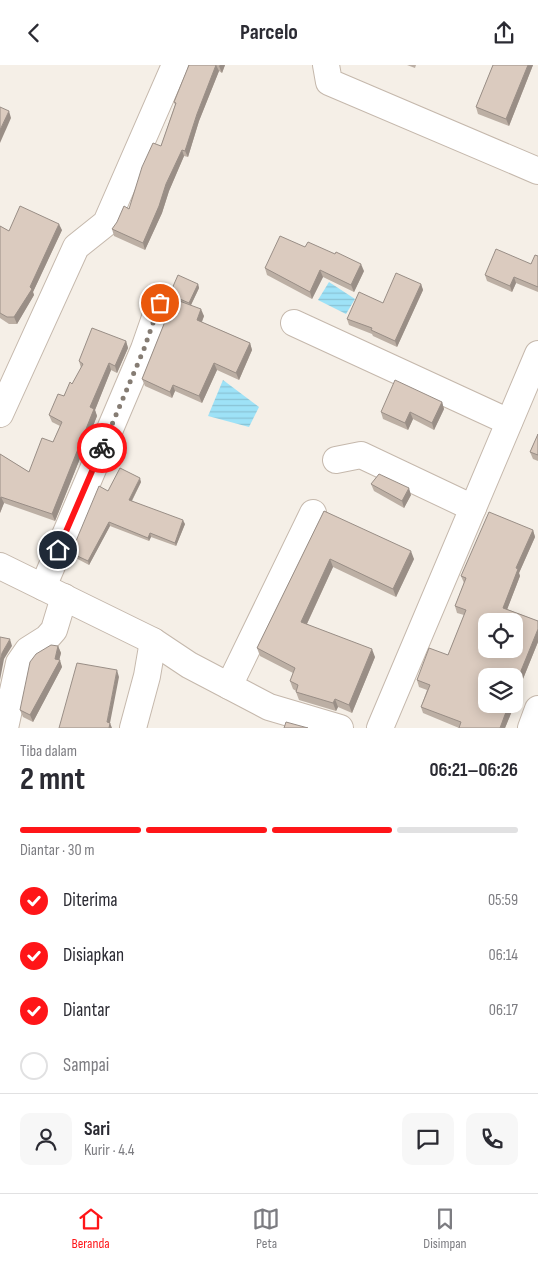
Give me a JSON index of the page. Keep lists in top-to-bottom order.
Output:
{
  "page": {
    "header": "Parcelo",
    "heading": ["2 mnt", "Tiba dalam", "06:21–06:26"],
    "panel": ["Sari", "Kurir · 4.4"],
    "bar": "Diantar · 30 m",
    "list": [
      ["Diterima", "05:59"],
      ["Disiapkan", "06:14"],
      ["Diantar", "06:17"],
      "Sampai"
    ],
    "tabs": ["Beranda", "Peta", "Disimpan"]
  }
}
